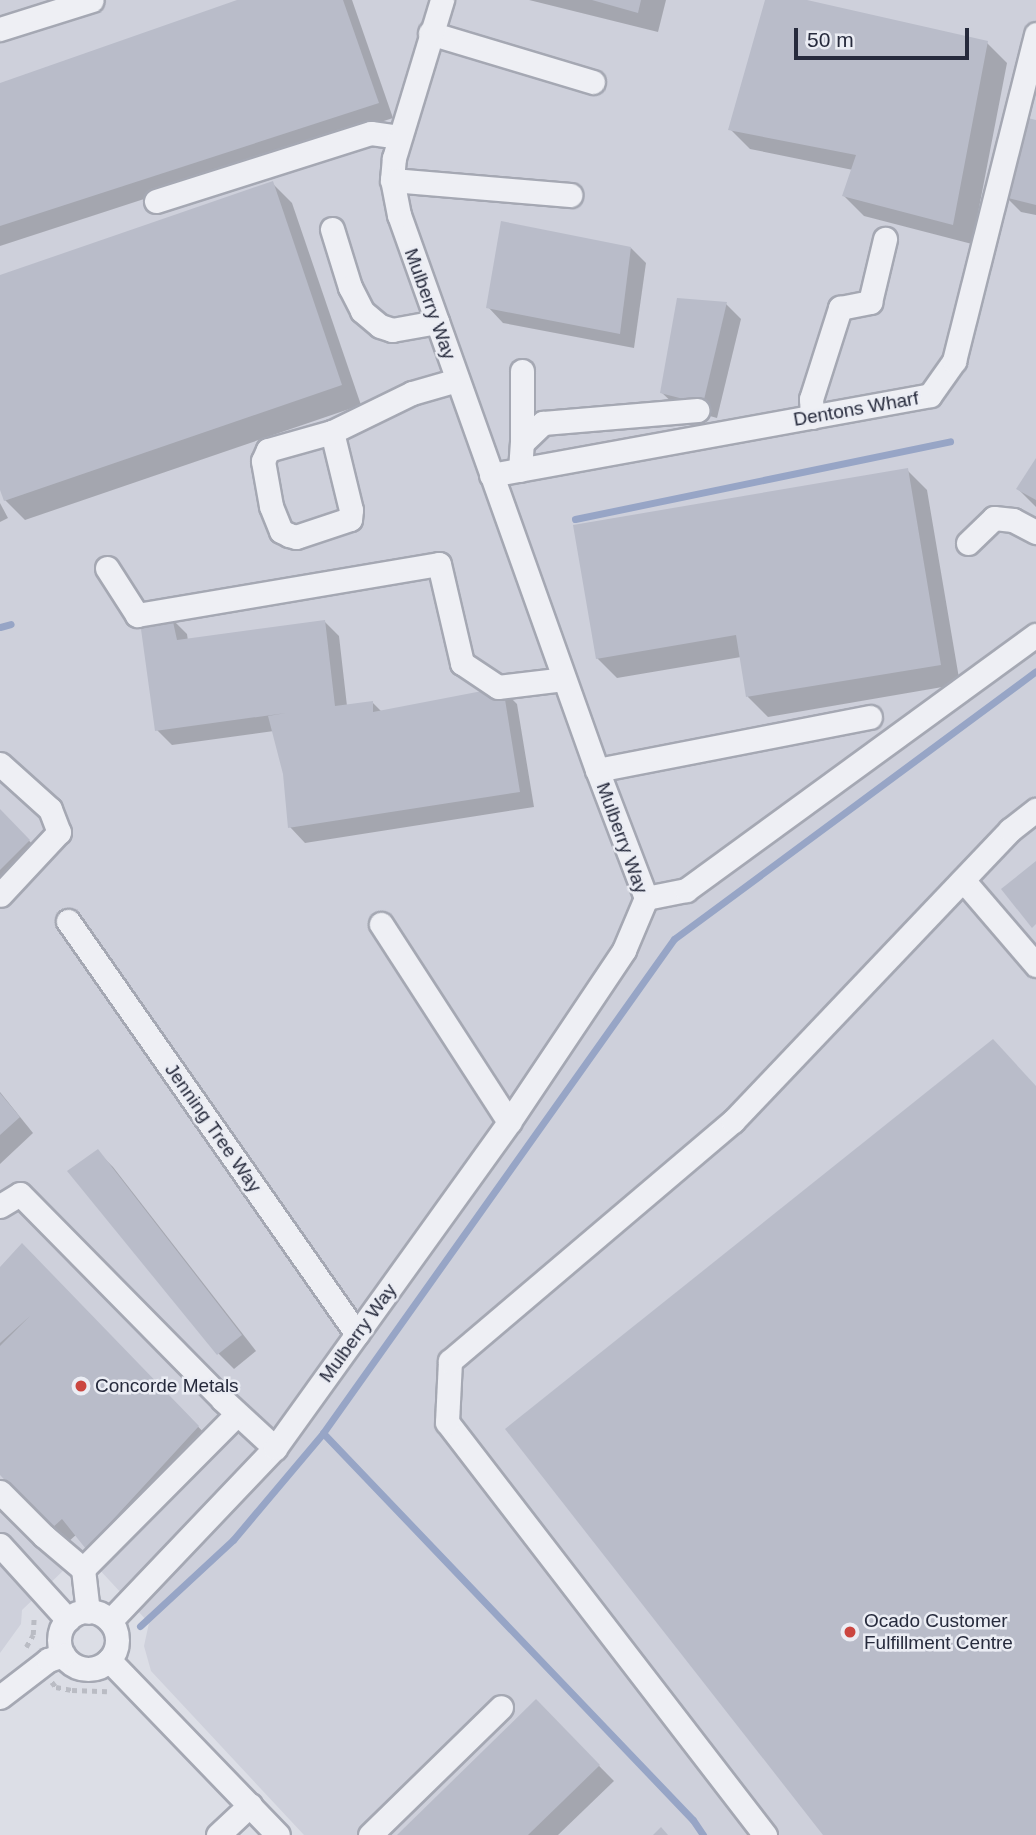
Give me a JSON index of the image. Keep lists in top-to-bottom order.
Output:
{
  "streets": {
    "street": ["Mulberry Way", "Dentons Wharf", "Jenning Tree Way"]
  },
  "crossings": [
    ["Mulberry Way", "Dentons Wharf"],
    ["Mulberry Way", "Jenning Tree Way"]
  ],
  "places": ["Concorde Metals", "Ocado Customer Fulfillment Centre"],
  "scale_bar": "50 m"
}
